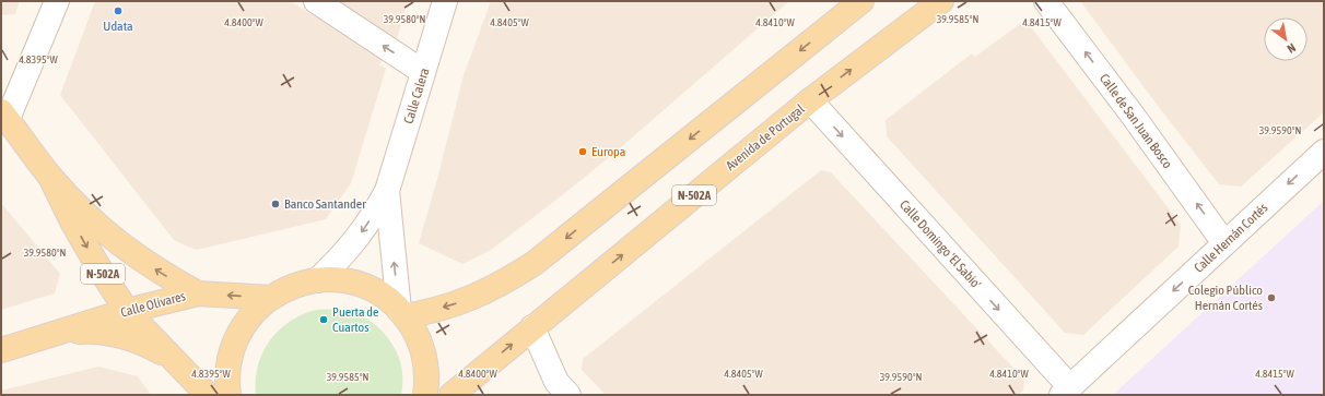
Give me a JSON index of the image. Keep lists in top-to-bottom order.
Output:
{
  "streets": {
    "main road": ["Avenida de Portugal", "N-502A", "Calle Olivares"],
    "street": [
      "Calle Calera",
      "Calle de San Juan Bosco",
      "Calle Hernán Cortés",
      "Calle Domingo 'El Sabio'"
    ]
  },
  "crossings": [
    ["Calle de San Juan Bosco", "Calle Hernán Cortés"],
    ["Avenida de Portugal", "Calle Domingo 'El Sabio'"],
    ["N-502A", "Calle Olivares"],
    ["Calle Hernán Cortés", "Calle Domingo 'El Sabio'"]
  ],
  "one_way": ["Calle de San Juan Bosco", "Calle Hernán Cortés", "Calle Domingo 'El Sabio'"],
  "places": [
    "Udata",
    "Europa",
    "Banco Santander",
    "Colegio Público Hernán Cortés",
    "Puerta de Cuartos"
  ],
  "north": "bottom right",
  "coordinates": [
    "39.9580°N",
    "39.9585°N",
    "4.8400°W",
    "4.8405°W",
    "4.8410°W",
    "4.8415°W",
    "4.8395°W",
    "39.9590°N"
  ]
}
